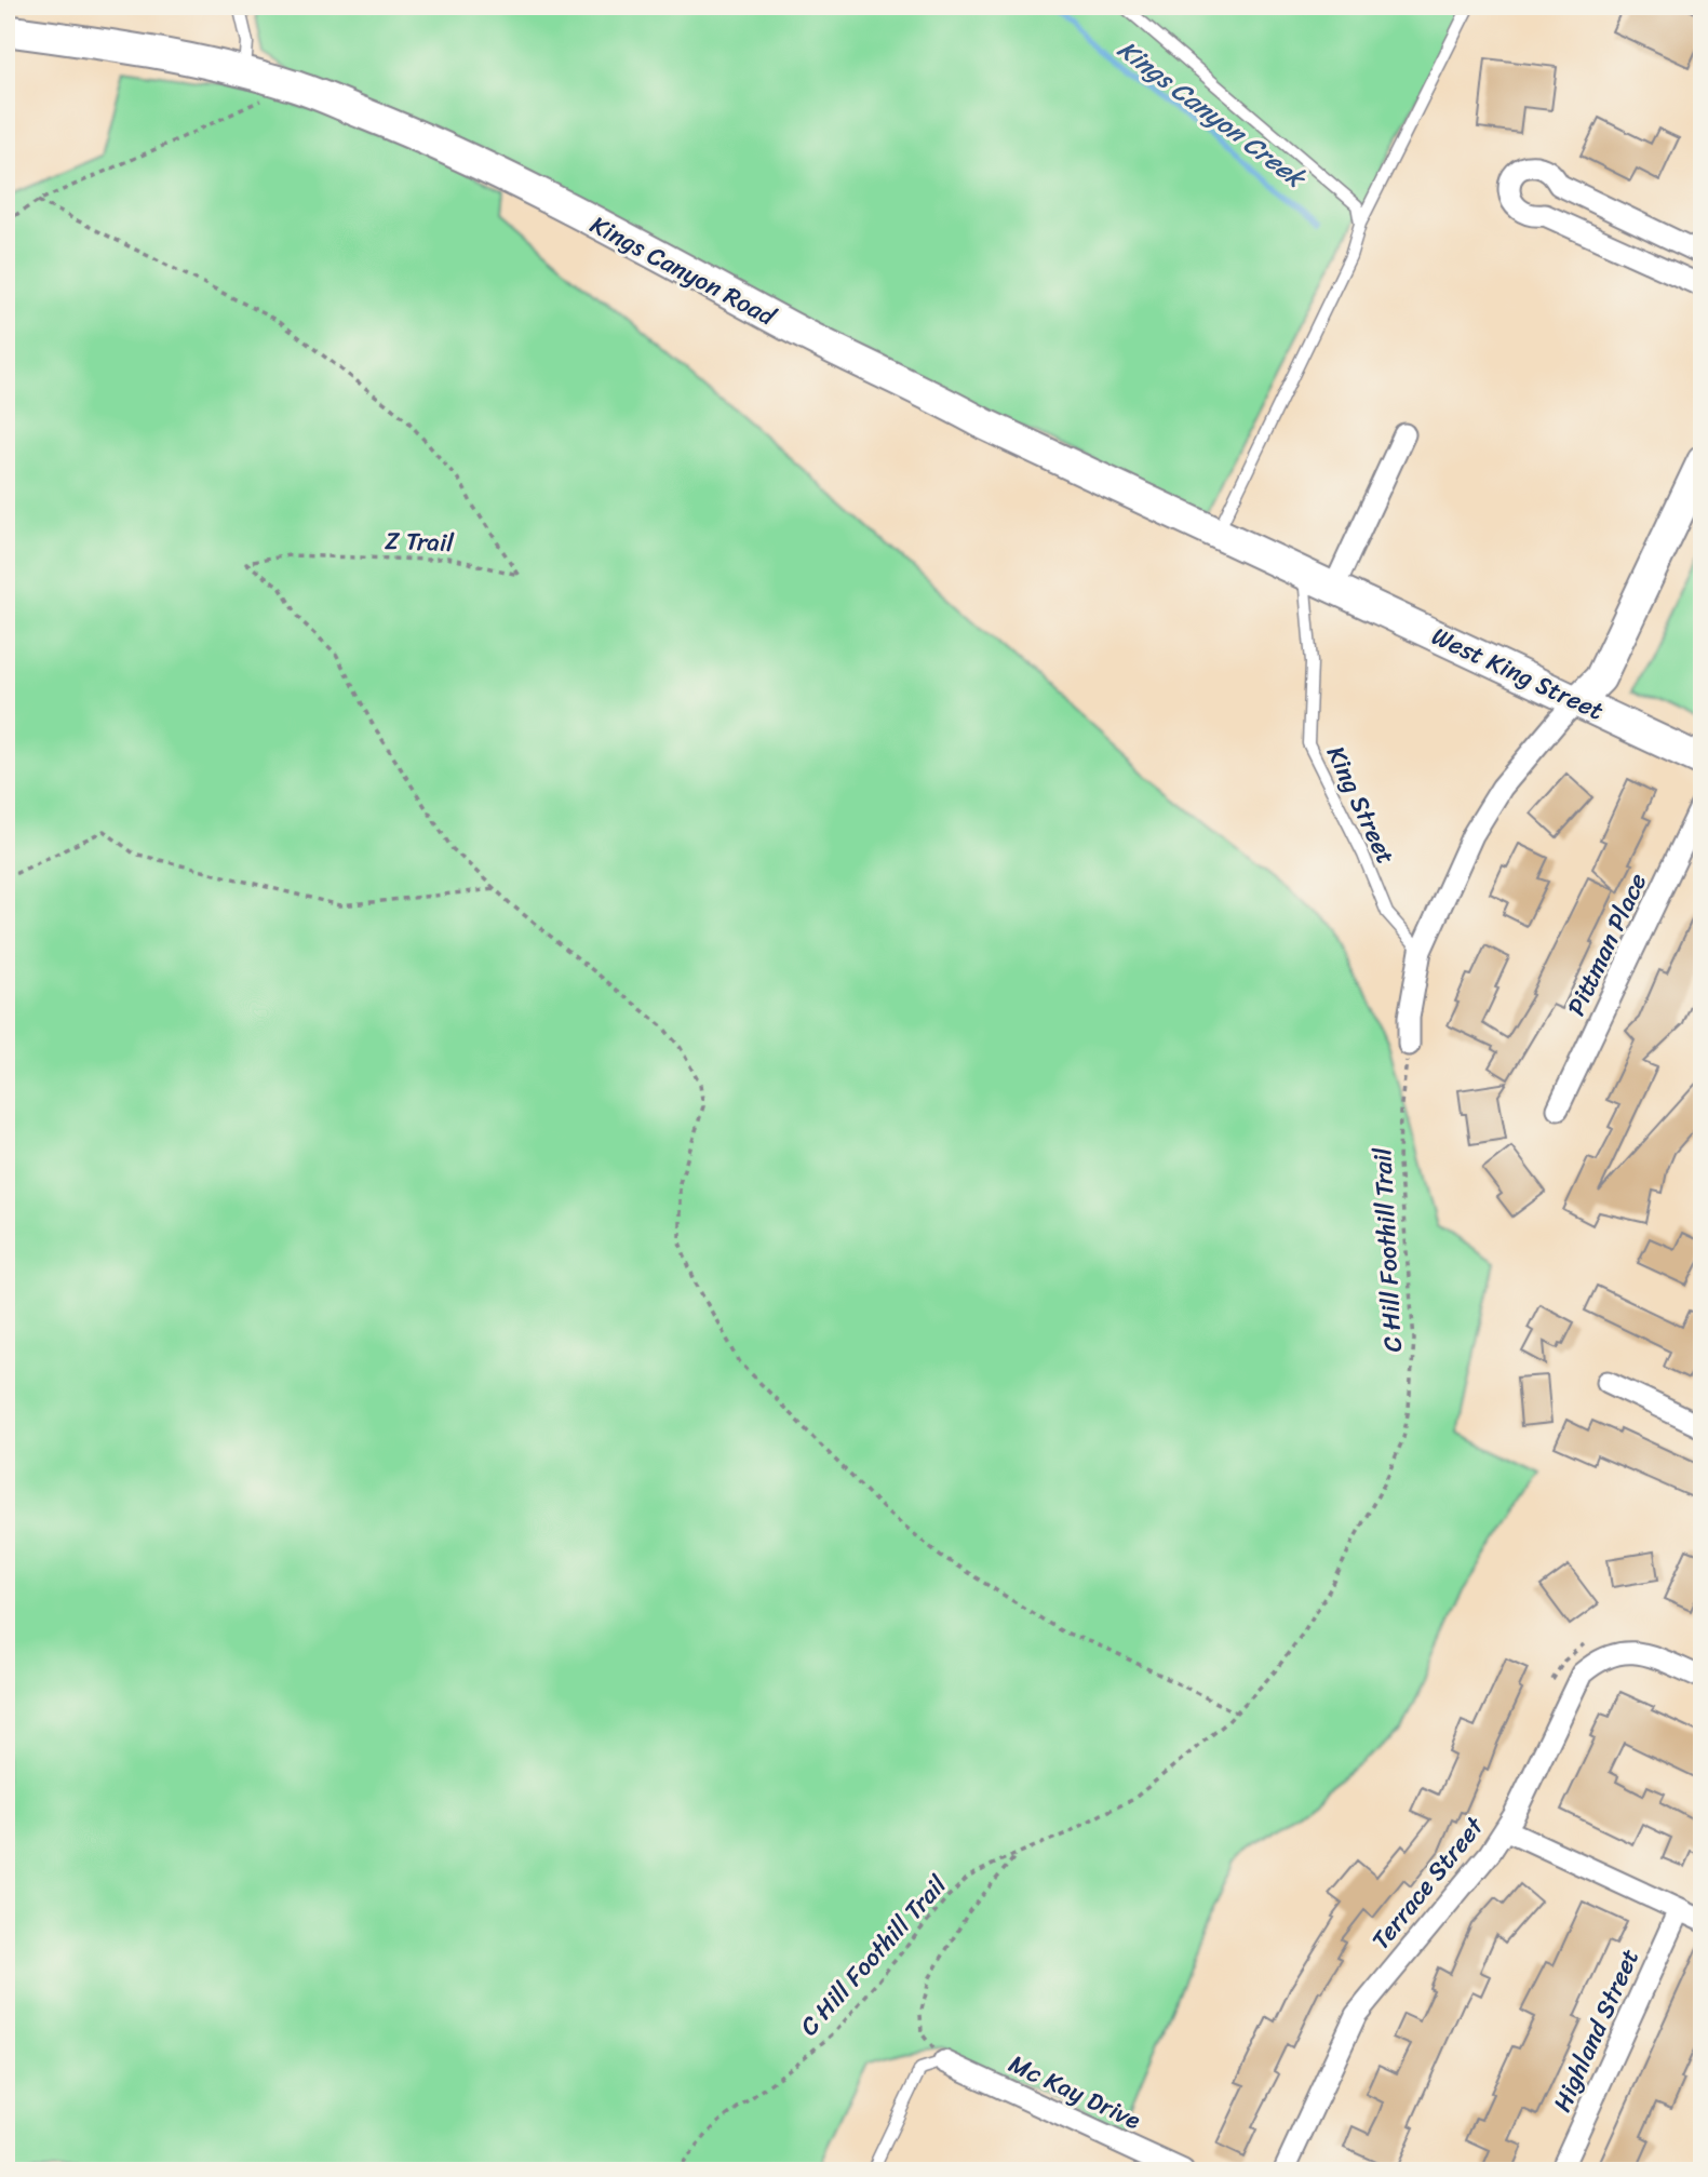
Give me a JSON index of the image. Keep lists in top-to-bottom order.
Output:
{
  "streets": {
    "street": [
      "Kings Canyon Road",
      "West King Street",
      "Pittman Place",
      "Terrace Street",
      "Highland Street",
      "Mc Kay Drive"
    ],
    "lane": ["King Street"],
    "path": ["Z Trail", "C Hill Foothill Trail"]
  },
  "crossings": [
    ["Kings Canyon Road", "West King Street"],
    ["Kings Canyon Road", "King Street"]
  ],
  "water": ["Kings Canyon Creek"]
}
